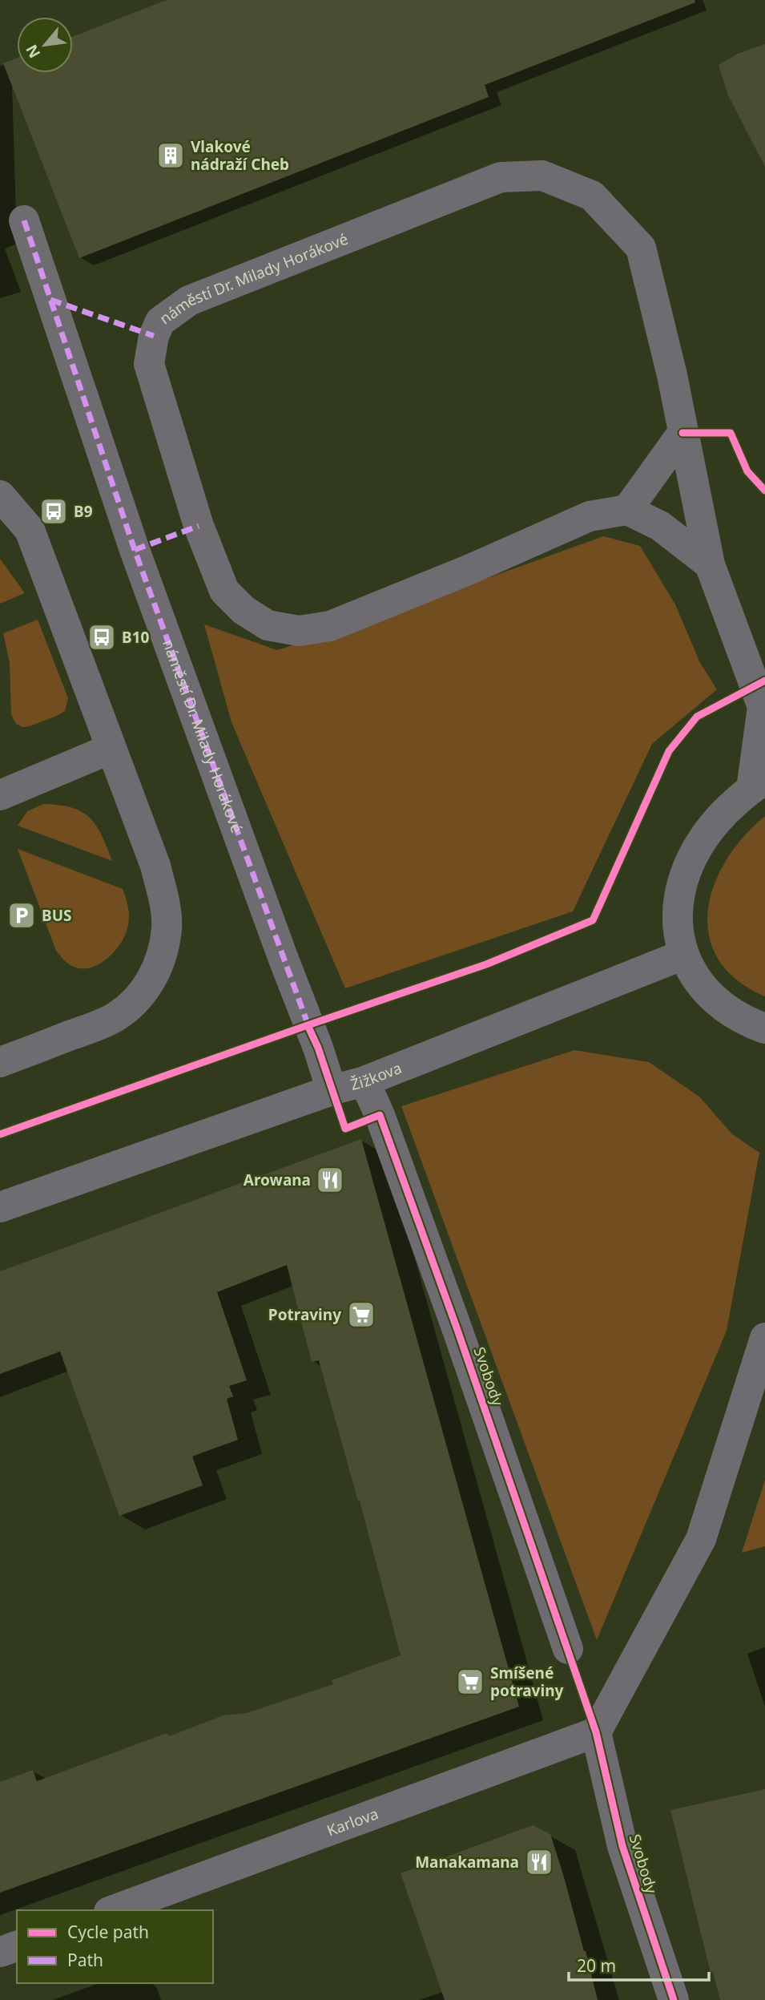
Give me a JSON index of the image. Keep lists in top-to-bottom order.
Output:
{
  "streets": {
    "street": [
      "náměstí Dr. Milady Horákové",
      "Žižkova",
      "Svobody",
      "Karlova"
    ]
  },
  "crossings": [
    ["náměstí Dr. Milady Horákové", "Žižkova"],
    ["Žižkova", "Svobody"],
    ["Svobody", "Karlova"]
  ],
  "places": {
    "building": ["Vlakové nádraží Cheb"],
    "bus stop": ["B9", "B10"],
    "parking": ["BUS"],
    "restaurant": ["Arowana", "Manakamana"],
    "supermarket": ["Potraviny", "Smíšené potraviny"]
  },
  "legend": ["Cycle path", "Path"],
  "scale_bar": "20 m",
  "north": "bottom left"
}
